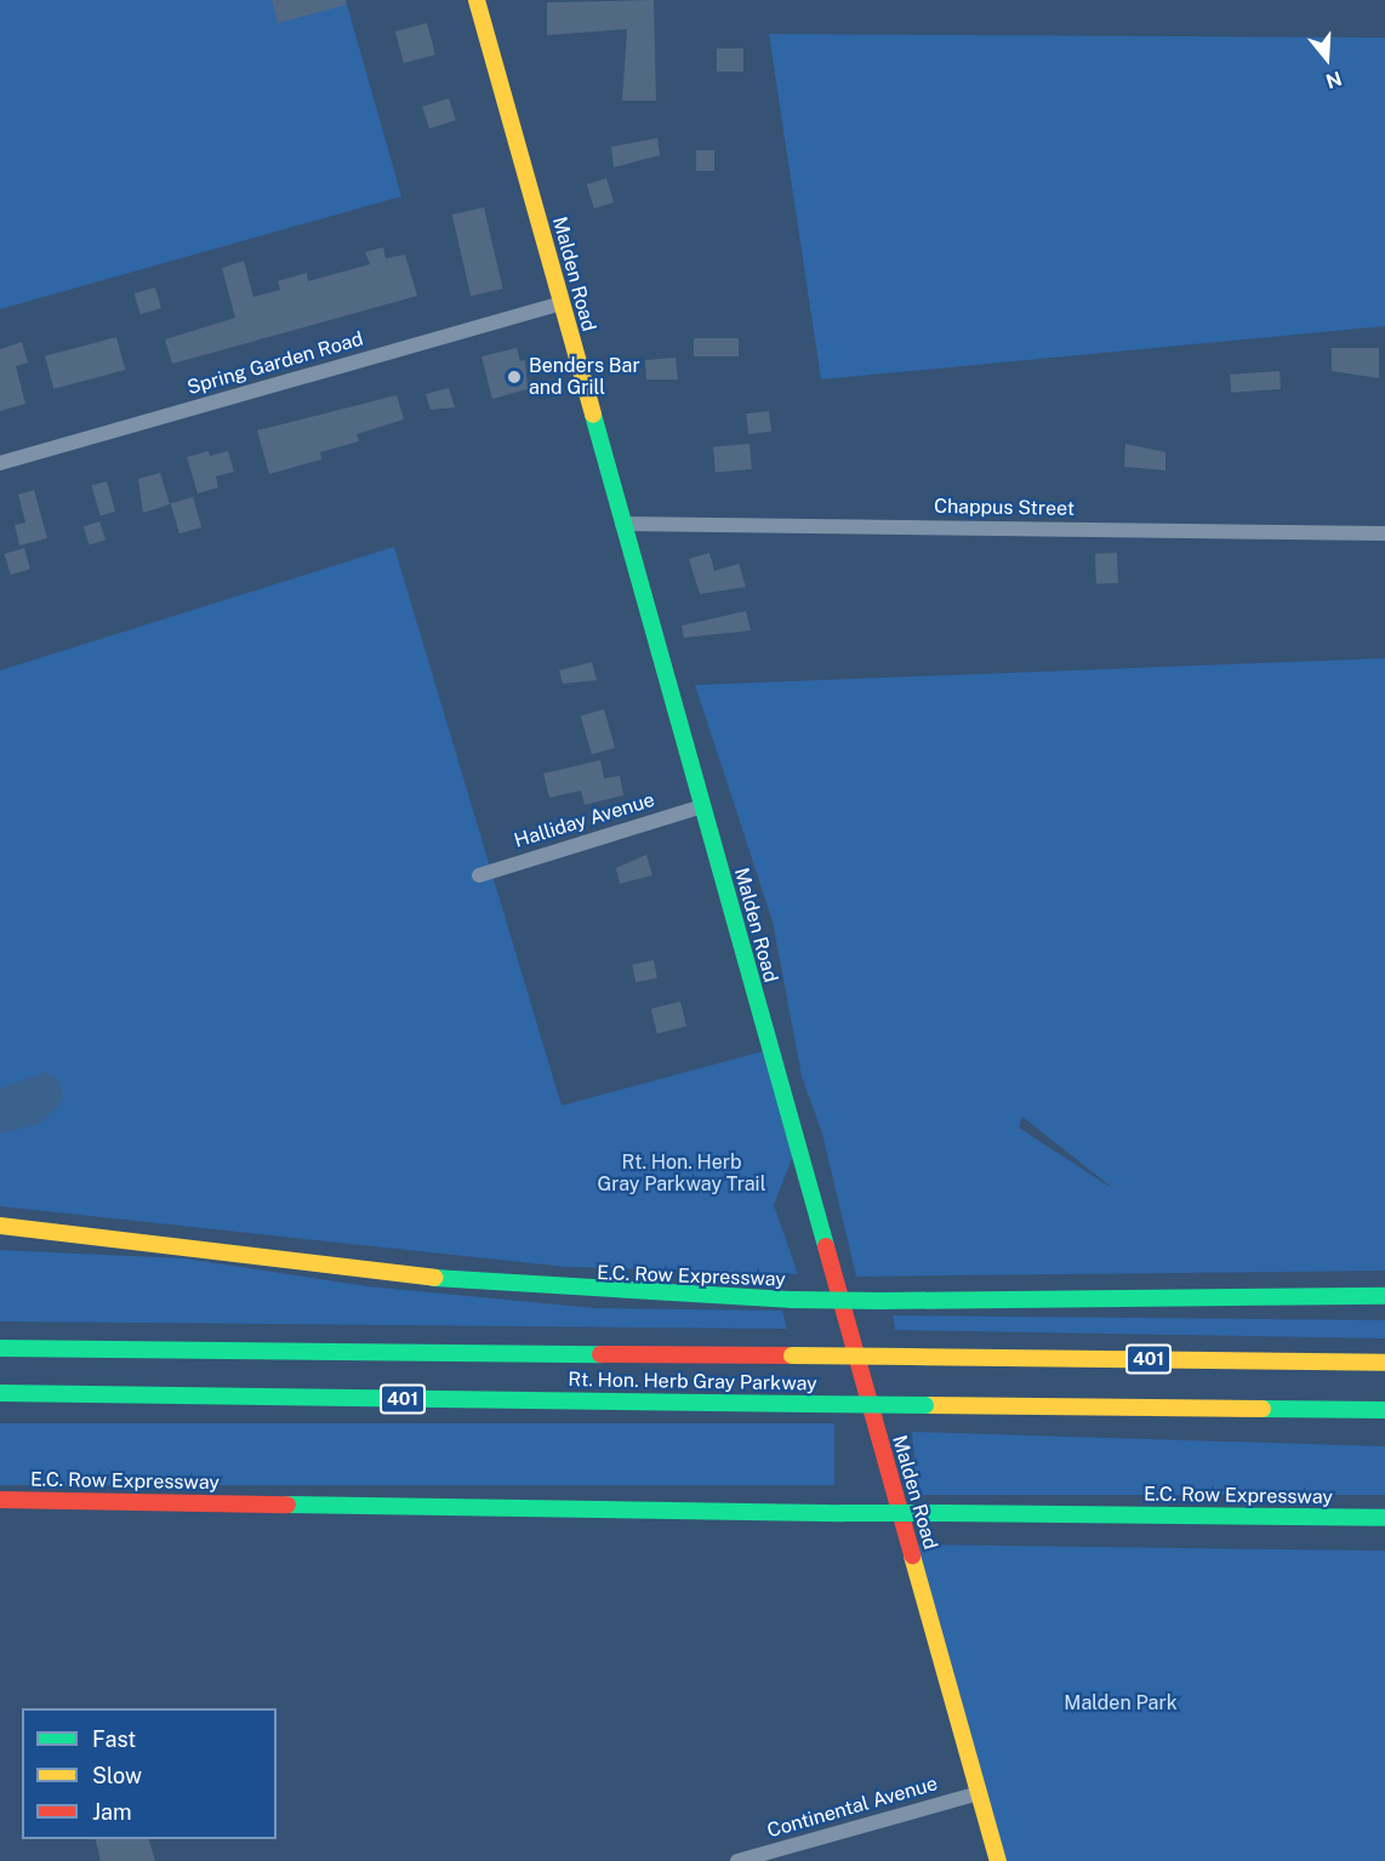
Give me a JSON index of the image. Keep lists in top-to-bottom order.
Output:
{
  "streets": {
    "main road": [
      "Malden Road",
      "E.C. Row Expressway",
      "401",
      "Rt. Hon. Herb Gray Parkway"
    ],
    "street": [
      "Spring Garden Road",
      "Chappus Street",
      "Halliday Avenue",
      "Continental Avenue"
    ]
  },
  "crossings": [
    ["Malden Road", "Spring Garden Road"],
    ["Malden Road", "Chappus Street"],
    ["Malden Road", "Halliday Avenue"],
    ["Malden Road", "Continental Avenue"]
  ],
  "parks": ["Rt. Hon. Herb Gray Parkway Trail", "Malden Park"],
  "places": ["Benders Bar and Grill"],
  "legend": ["Fast", "Slow", "Jam"],
  "north": "bottom"
}
